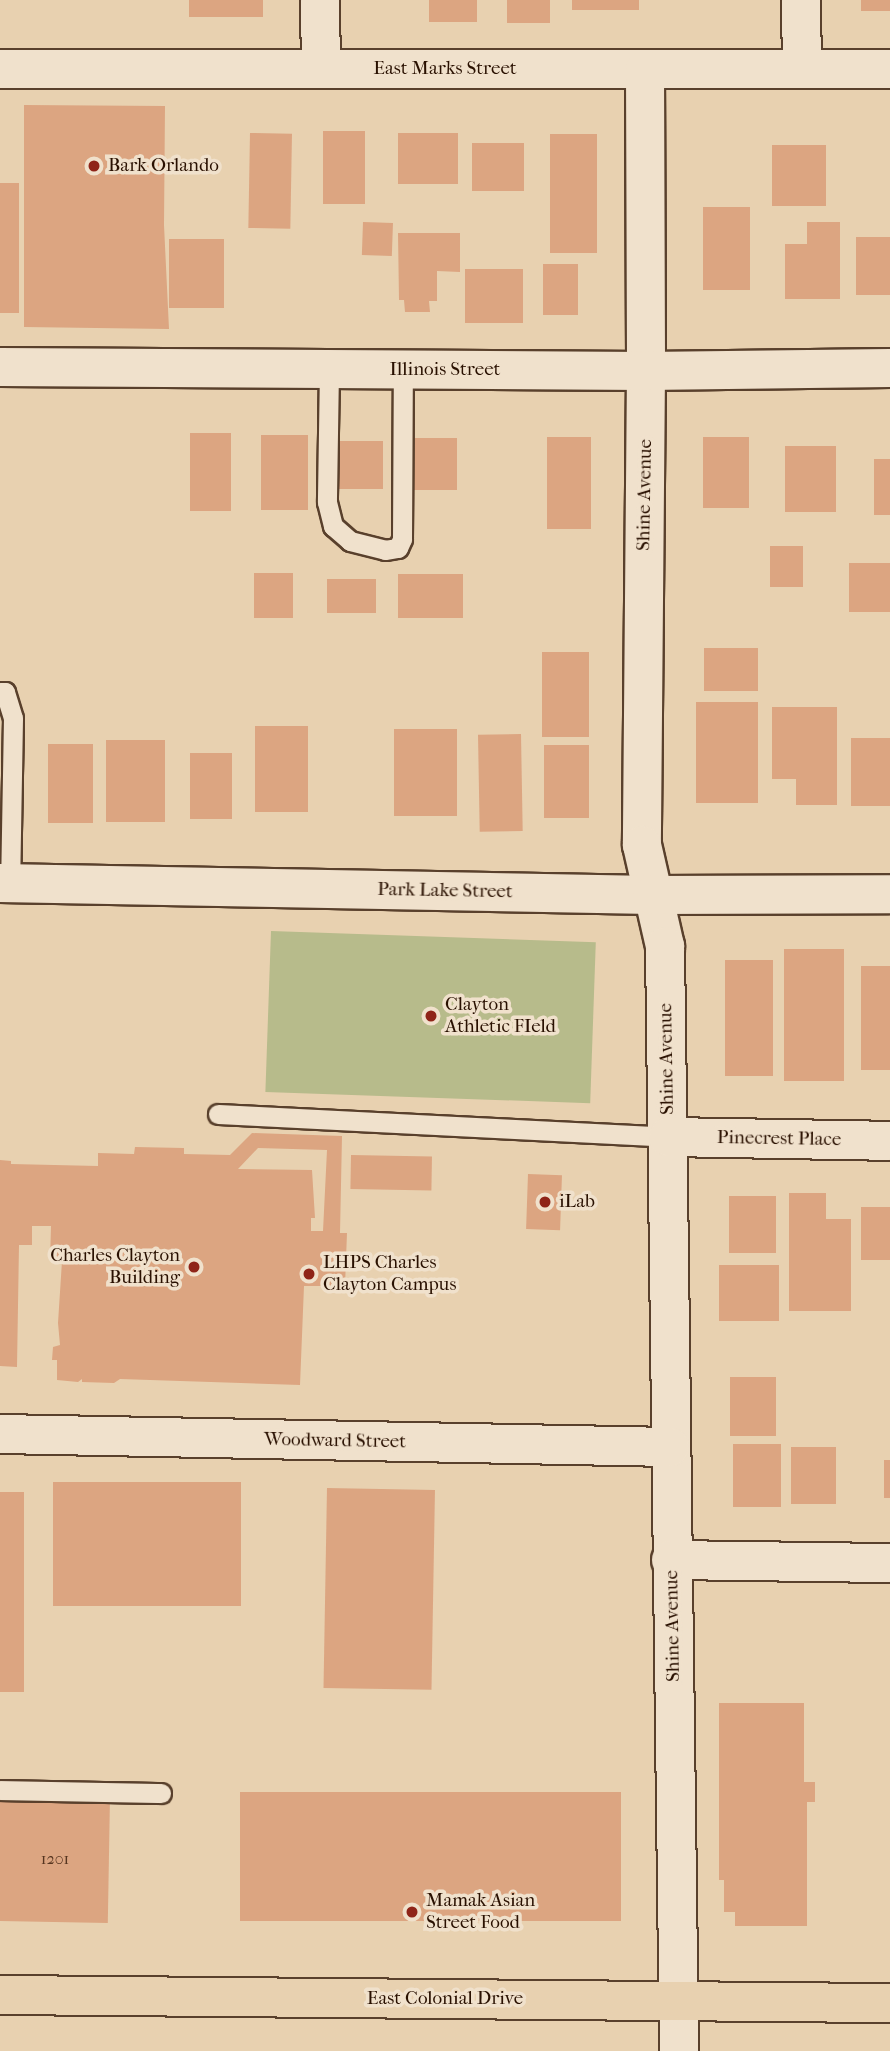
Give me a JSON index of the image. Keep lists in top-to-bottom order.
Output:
{
  "streets": {
    "highway": ["East Colonial Drive"],
    "street": [
      "East Marks Street",
      "Illinois Street",
      "Shine Avenue",
      "Park Lake Street",
      "Pinecrest Place",
      "Woodward Street"
    ]
  },
  "crossings": [
    ["East Marks Street", "Shine Avenue"],
    ["Illinois Street", "Shine Avenue"],
    ["Shine Avenue", "Park Lake Street"],
    ["Shine Avenue", "Pinecrest Place"],
    ["Shine Avenue", "Woodward Street"],
    ["Shine Avenue", "East Colonial Drive"]
  ],
  "places": [
    "Bark Orlando",
    "Clayton Athletic FIeld",
    "iLab",
    "Charles Clayton Building",
    "LHPS Charles Clayton Campus",
    "Mamak Asian Street Food"
  ],
  "house_numbers": ["1201"]
}
